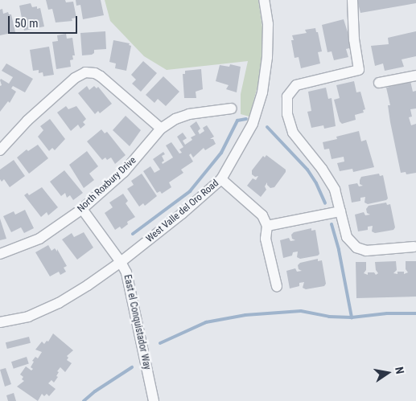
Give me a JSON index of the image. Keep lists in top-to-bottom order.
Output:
{
  "streets": {
    "street": ["North Roxbury Drive", "West Valle del Oro Road", "East el Conquistador Way"]
  },
  "crossings": [
    ["North Roxbury Drive", "East el Conquistador Way"],
    ["West Valle del Oro Road", "East el Conquistador Way"]
  ],
  "scale_bar": "50 m",
  "north": "right"
}
